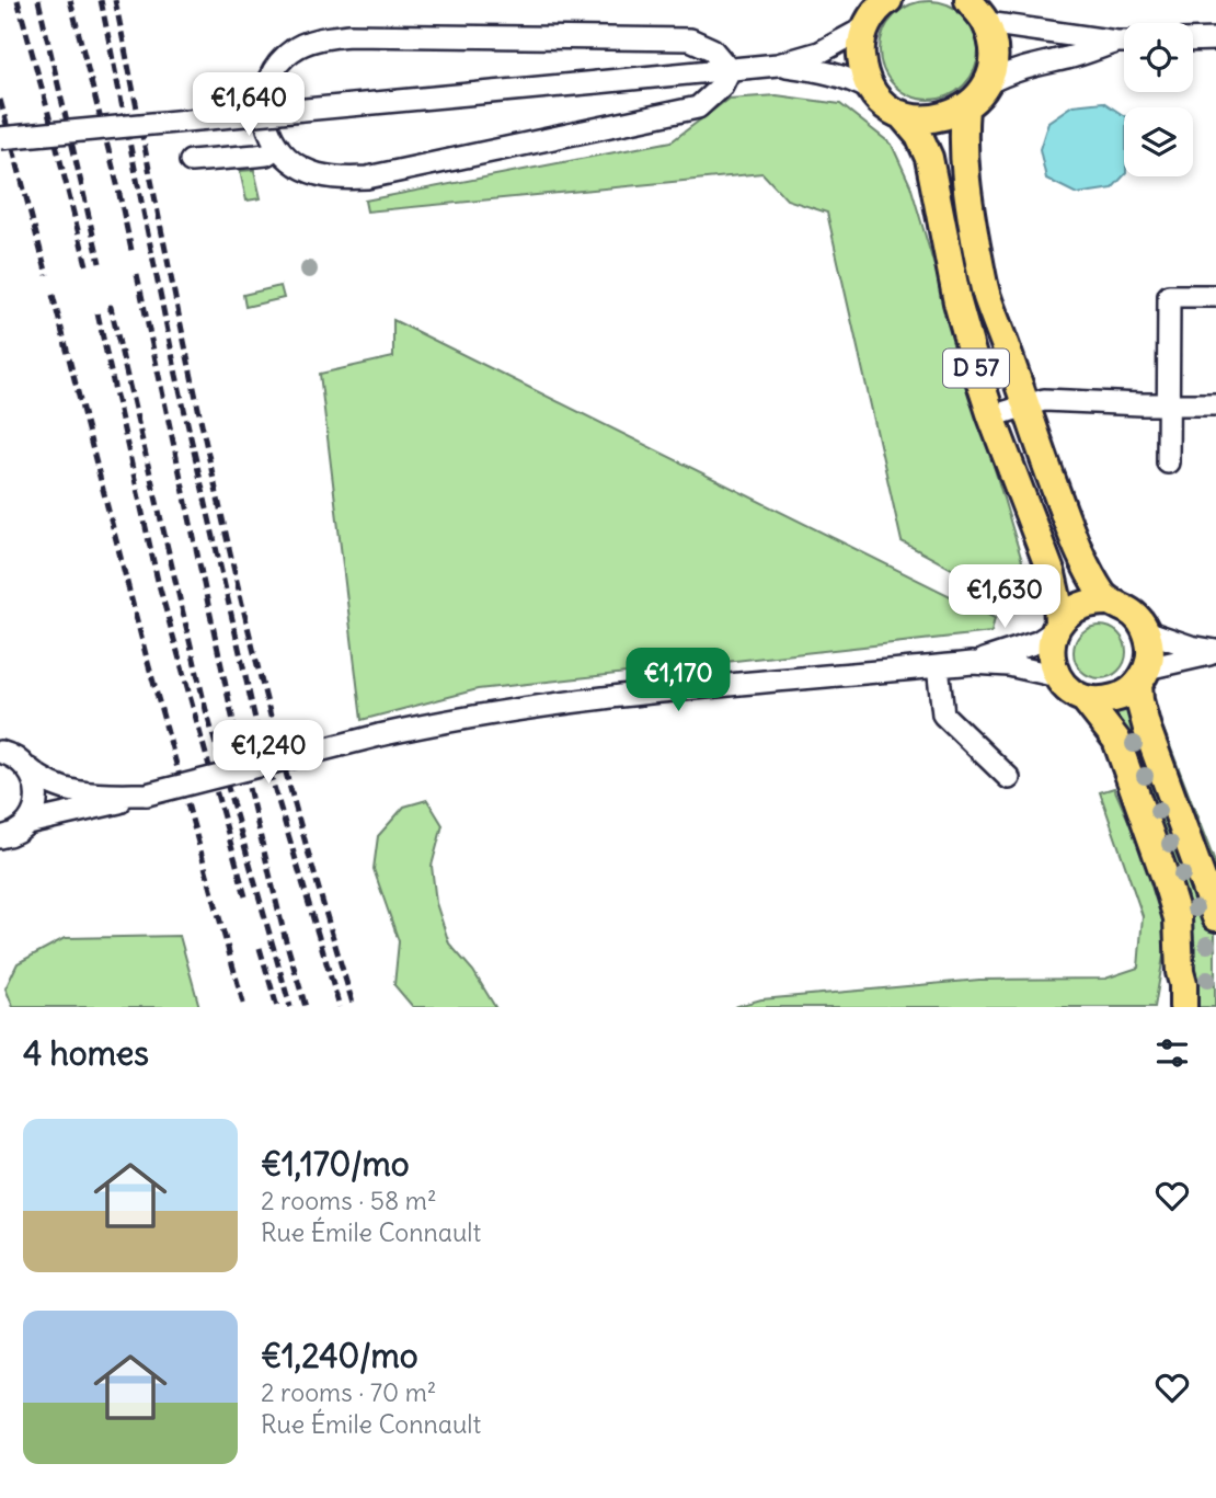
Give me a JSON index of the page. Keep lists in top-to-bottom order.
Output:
{
  "streets": {
    "main road": ["D 57"]
  },
  "page": {
    "price": [
      "€1,640",
      "€1,630",
      "€1,170",
      "€1,240"
    ],
    "heading": "4 homes",
    "list": [
      {
        "name": "€1,170/mo",
        "note": "2 rooms · 58 m² · Rue Émile Connault"
      },
      {
        "name": "€1,240/mo",
        "note": "2 rooms · 70 m² · Rue Émile Connault"
      }
    ]
  }
}
